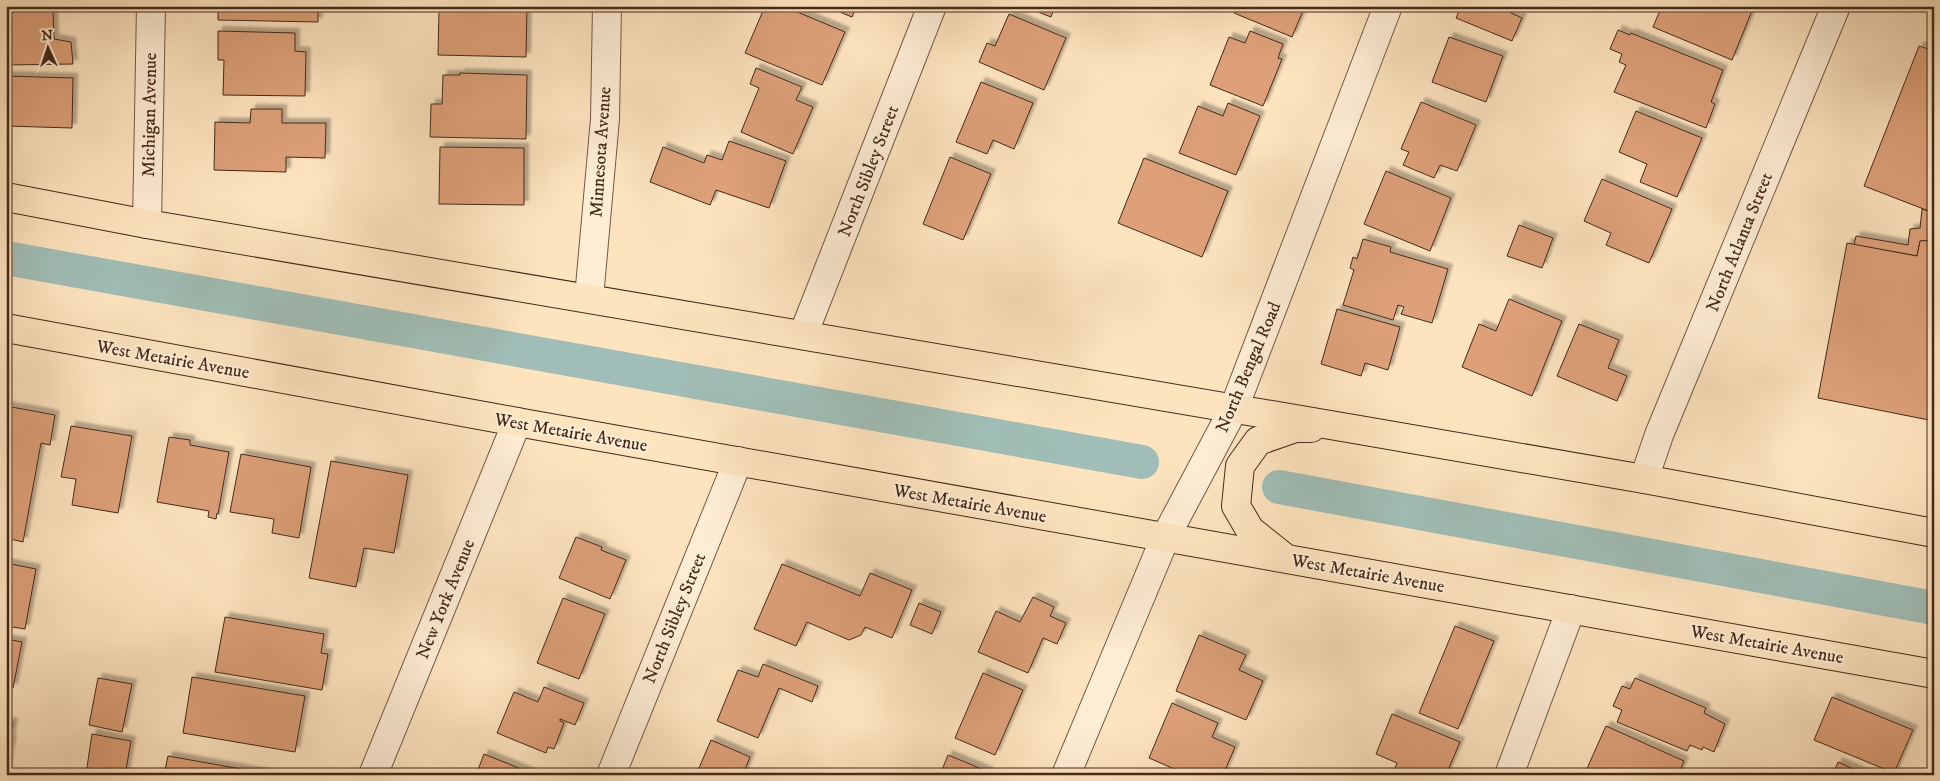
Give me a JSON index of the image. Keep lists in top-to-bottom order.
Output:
{
  "streets": {
    "main road": ["West Metairie Avenue"],
    "street": [
      "Michigan Avenue",
      "Minnesota Avenue",
      "North Sibley Street",
      "North Atlanta Street",
      "North Bengal Road",
      "New York Avenue"
    ]
  },
  "crossings": [
    ["North Sibley Street", "West Metairie Avenue"],
    ["West Metairie Avenue", "North Bengal Road"],
    ["West Metairie Avenue", "New York Avenue"]
  ],
  "north": "top"
}
